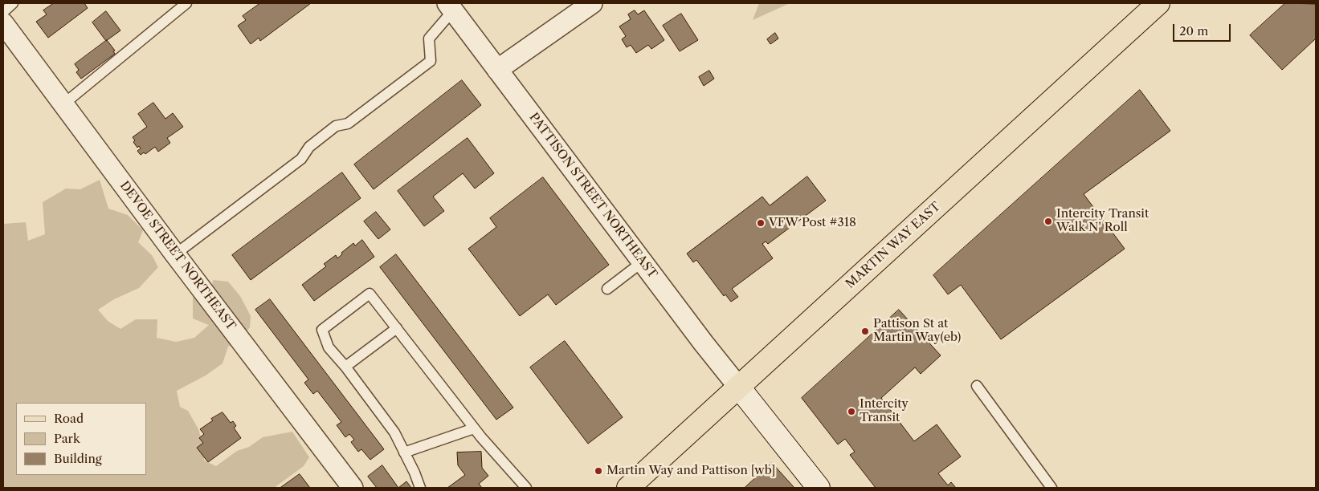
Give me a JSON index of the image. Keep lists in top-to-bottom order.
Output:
{
  "streets": {
    "main road": ["MARTIN WAY EAST"],
    "street": ["PATTISON STREET NORTHEAST", "DEVOE STREET NORTHEAST"]
  },
  "crossings": [
    ["PATTISON STREET NORTHEAST", "MARTIN WAY EAST"]
  ],
  "places": [
    "Intercity Transit Walk N' Roll",
    "VFW Post #318",
    "Pattison St at Martin Way(eb)",
    "Intercity Transit",
    "Martin Way and Pattison [wb]"
  ],
  "legend": ["Road", "Park", "Building"],
  "scale_bar": "20 m"
}
